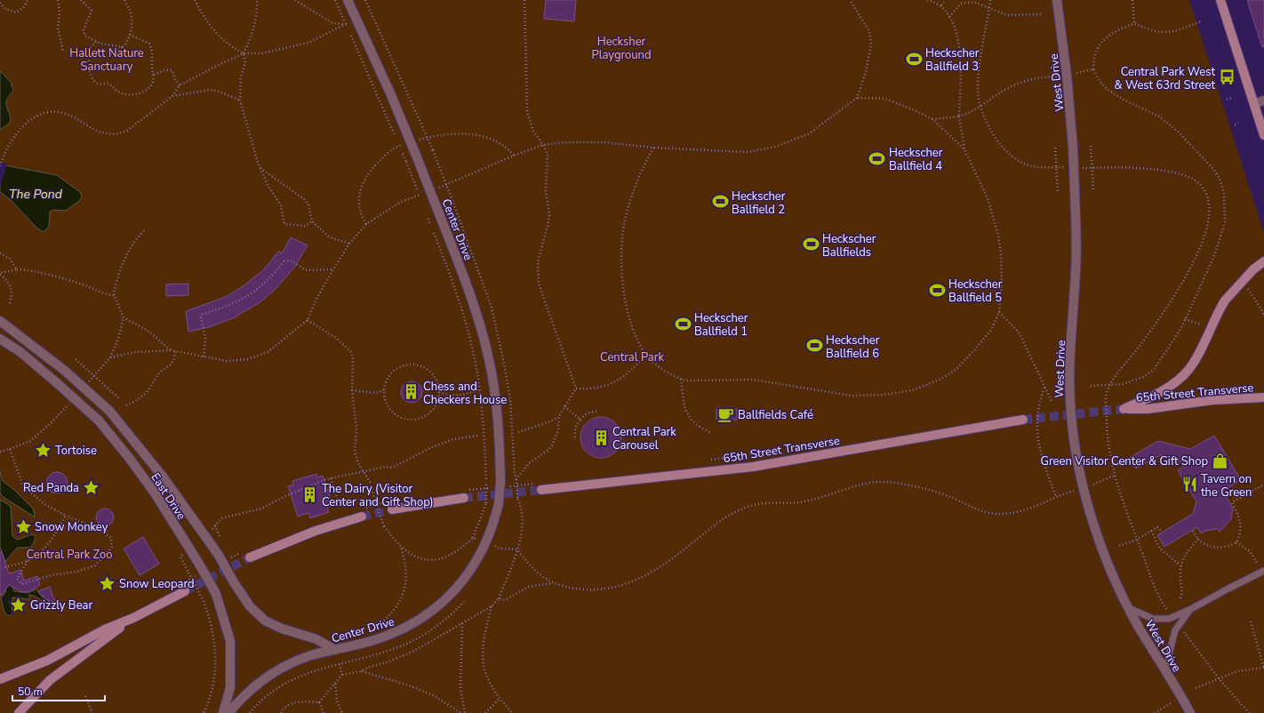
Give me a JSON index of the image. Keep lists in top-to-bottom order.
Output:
{
  "streets": {
    "main road": ["65th Street Transverse"],
    "street": ["West Drive", "Center Drive", "East Drive"]
  },
  "water": ["The Pond"],
  "parks": [
    "Hecksher Playground",
    "Hallett Nature Sanctuary",
    "Central Park",
    "Central Park Zoo"
  ],
  "places": {
    "sports": [
      "Heckscher Ballfield 3",
      "Heckscher Ballfield 4",
      "Heckscher Ballfield 2",
      "Heckscher Ballfields",
      "Heckscher Ballfield 5",
      "Heckscher Ballfield 1",
      "Heckscher Ballfield 6"
    ],
    "bus stop": ["Central Park West & West 63rd Street"],
    "building": ["Chess and Checkers House", "Central Park Carousel", "The Dairy (Visitor Center and Gift Shop)"],
    "cafe": ["Ballfields Café"],
    "place": [
      "Tortoise",
      "Red Panda",
      "Snow Monkey",
      "Snow Leopard",
      "Grizzly Bear"
    ],
    "shop": ["Green Visitor Center & Gift Shop"],
    "restaurant": ["Tavern on the Green"]
  },
  "scale_bar": "50 m"
}
